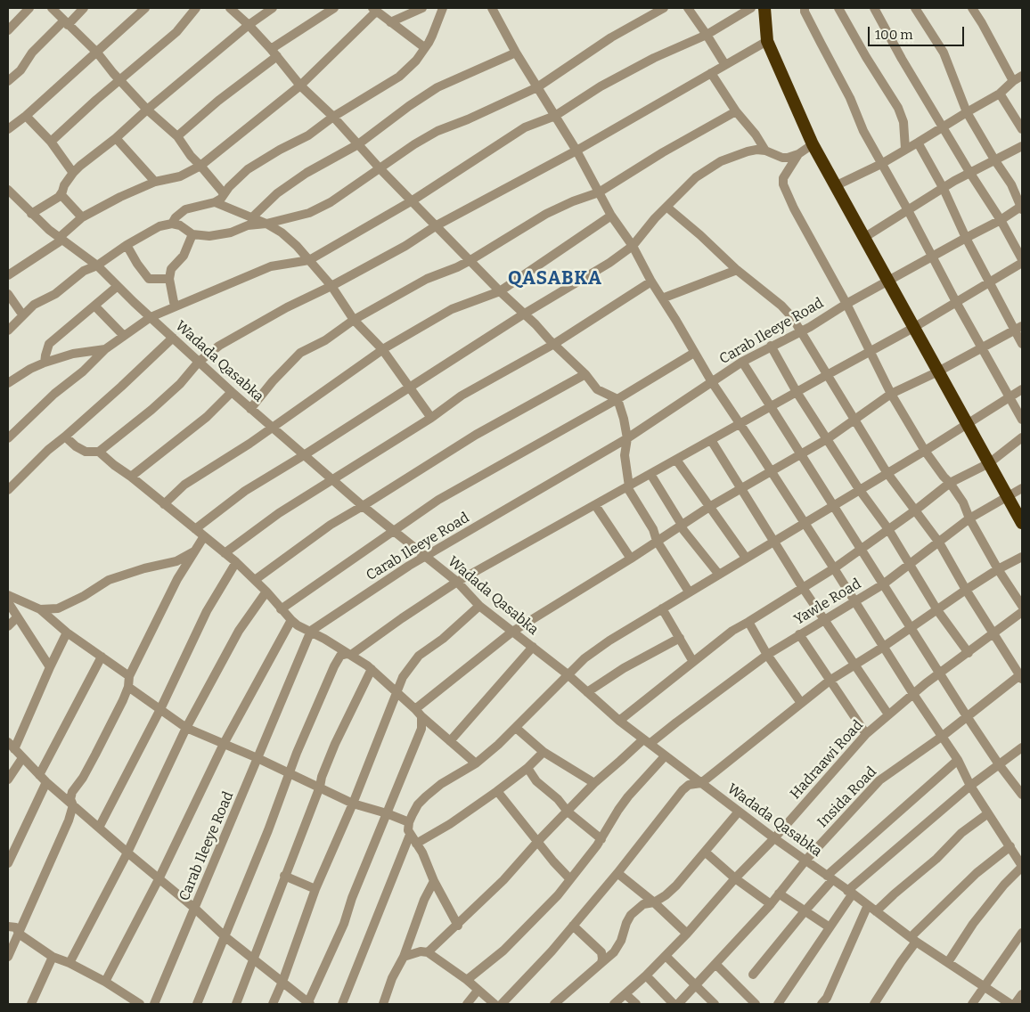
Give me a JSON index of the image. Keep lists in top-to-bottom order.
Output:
{
  "streets": {
    "street": [
      "Carab Ileeye Road",
      "Wadada Qasabka",
      "Yawle Road",
      "Hadraawi Road",
      "Insida Road"
    ]
  },
  "crossings": [
    ["Carab Ileeye Road", "Wadada Qasabka"],
    ["Wadada Qasabka", "Yawle Road"],
    ["Wadada Qasabka", "Hadraawi Road"],
    ["Wadada Qasabka", "Insida Road"]
  ],
  "districts": ["QASABKA"],
  "scale_bar": "100 m"
}
